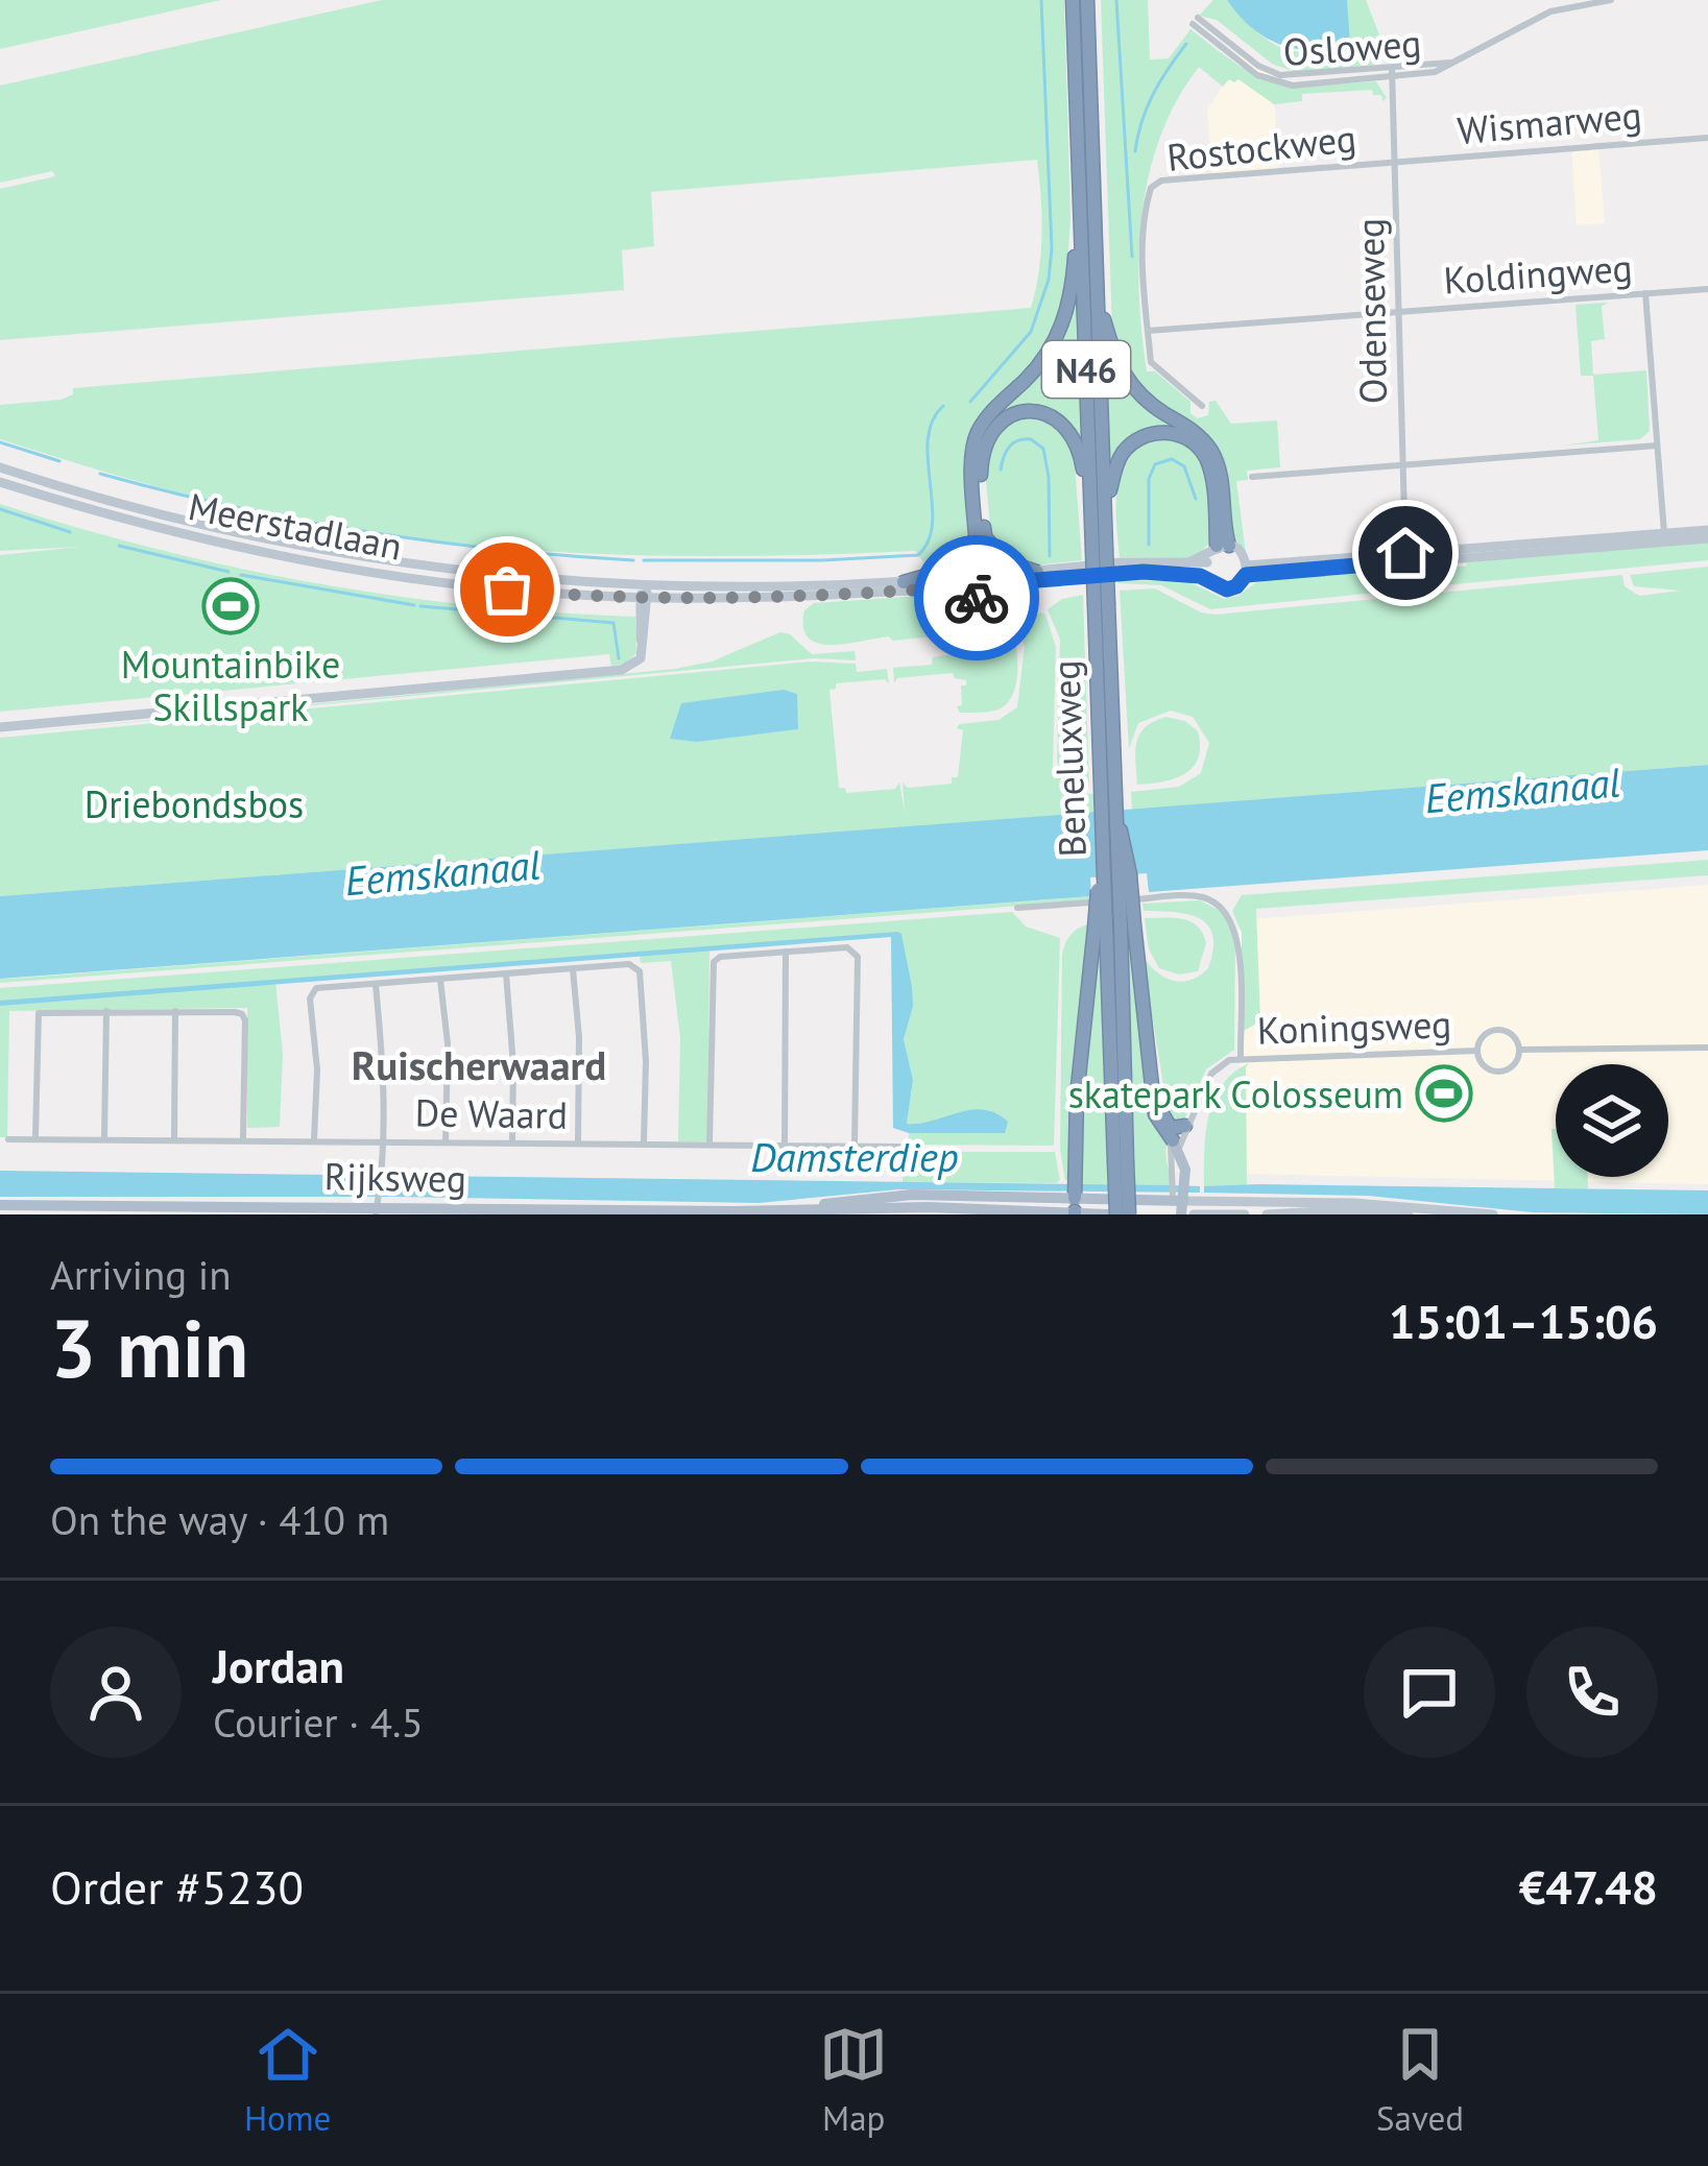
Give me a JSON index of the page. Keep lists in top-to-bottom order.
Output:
{
  "streets": {
    "highway": ["N46", "Beneluxweg"],
    "main road": ["Meerstadlaan", "Rijksweg"],
    "street": [
      "Osloweg",
      "Wismarweg",
      "Rostockweg",
      "Koldingweg",
      "Odenseweg",
      "Koningsweg",
      "De Waard"
    ]
  },
  "crossings": [
    ["Osloweg", "Odenseweg"],
    ["Wismarweg", "Rostockweg"],
    ["Wismarweg", "Odenseweg"],
    ["Rostockweg", "Koldingweg"],
    ["Rostockweg", "Odenseweg"],
    ["Koldingweg", "Odenseweg"],
    ["N46", "Meerstadlaan"],
    ["N46", "Beneluxweg"],
    ["N46", "Koningsweg"],
    ["N46", "Rijksweg"]
  ],
  "districts": ["Ruischerwaard"],
  "water": ["Eemskanaal", "Damsterdiep"],
  "parks": ["Driebondsbos"],
  "places": {
    "sports": ["Mountainbike Skillspark", "skatepark Colosseum"]
  },
  "page": {
    "heading": ["3 min", "Arriving in", "15:01–15:06"],
    "panel": [
      "Jordan",
      "Courier · 4.5",
      "Order #5230",
      "€47.48"
    ],
    "bar": "On the way · 410 m",
    "tabs": ["Home", "Map", "Saved"]
  }
}
